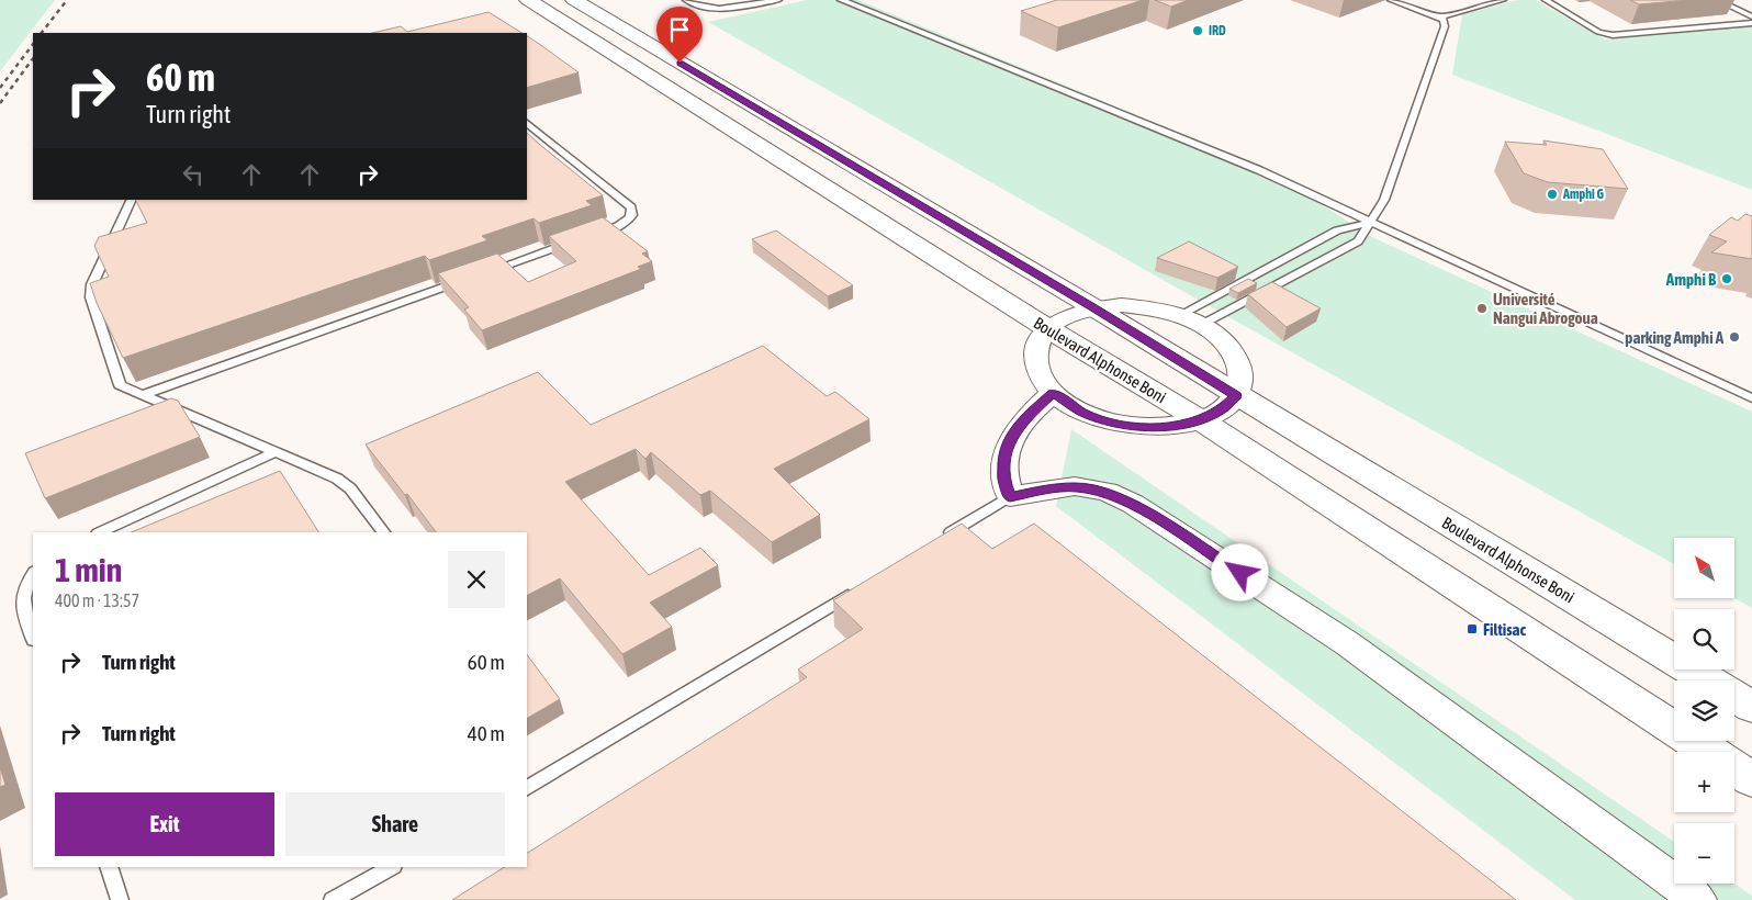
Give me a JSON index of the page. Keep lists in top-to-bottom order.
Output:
{
  "streets": {
    "main road": ["Boulevard Alphonse Boni"]
  },
  "places": {
    "other": [
      "IRD",
      "Amphi G",
      "Amphi B",
      "Université Nangui Abrogoua",
      "parking Amphi A"
    ],
    "transit": ["Filtisac"]
  },
  "north": "top left",
  "page": {
    "turn": ["60 m", "Turn right"],
    "heading": ["1 min", "400 m · 13:57"],
    "map_buttons": ["+", "−"],
    "list": [
      {
        "name": "Turn right",
        "value": "60 m"
      },
      {
        "name": "Turn right",
        "value": "40 m"
      }
    ],
    "buttons": ["Exit", "Share"]
  }
}
